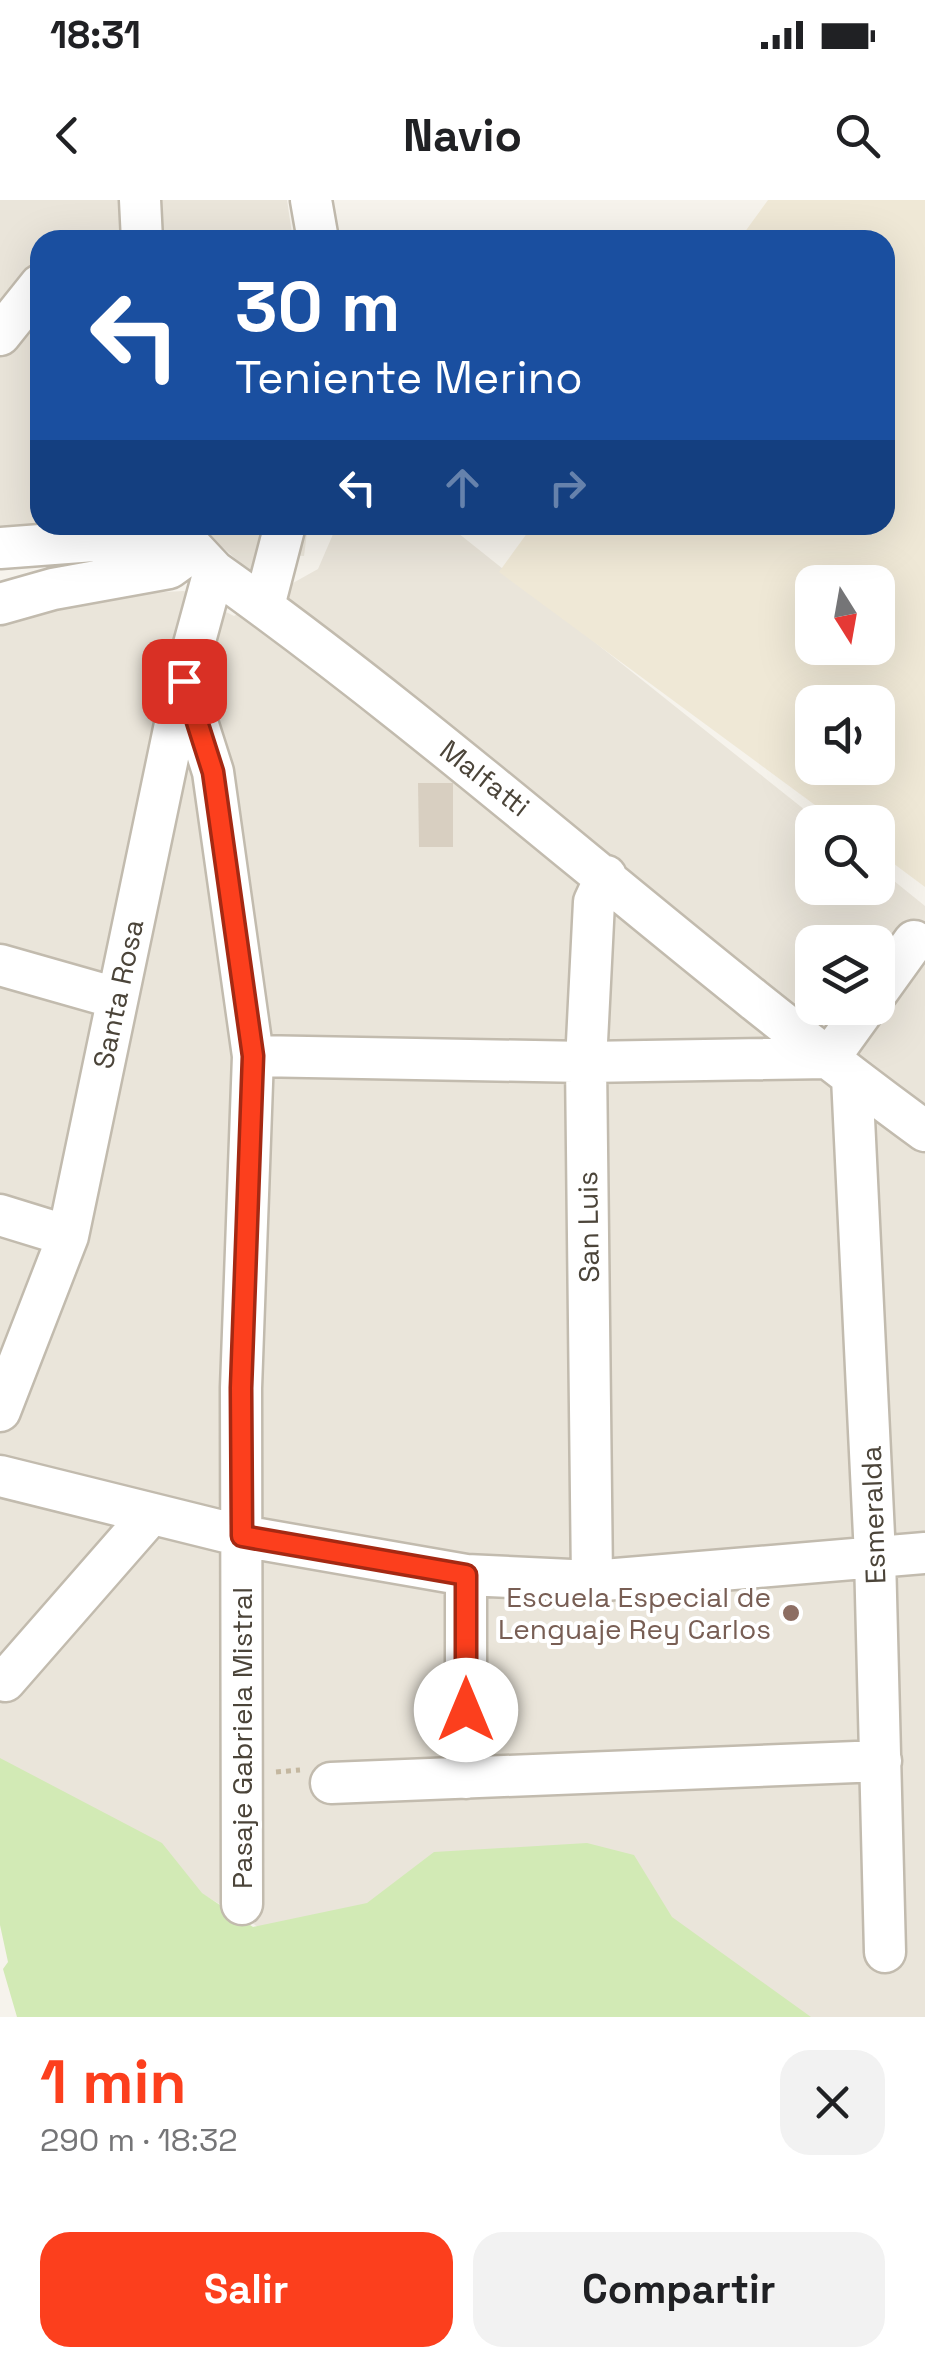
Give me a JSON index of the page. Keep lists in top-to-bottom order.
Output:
{
  "streets": {
    "street": [
      "Malfatti",
      "Santa Rosa",
      "San Luis",
      "Esmeralda",
      "Pasaje Gabriela Mistral"
    ]
  },
  "crossings": [
    ["Malfatti", "Santa Rosa"],
    ["Malfatti", "San Luis"],
    ["Malfatti", "Esmeralda"],
    ["Santa Rosa", "Pasaje Gabriela Mistral"]
  ],
  "places": ["Escuela Especial de Lenguaje Rey Carlos"],
  "north": "bottom",
  "page": {
    "status": "18:31",
    "header": "Navio",
    "turn": ["30 m", "Teniente Merino"],
    "heading": ["1 min", "290 m · 18:32"],
    "buttons": ["Salir", "Compartir"]
  }
}
